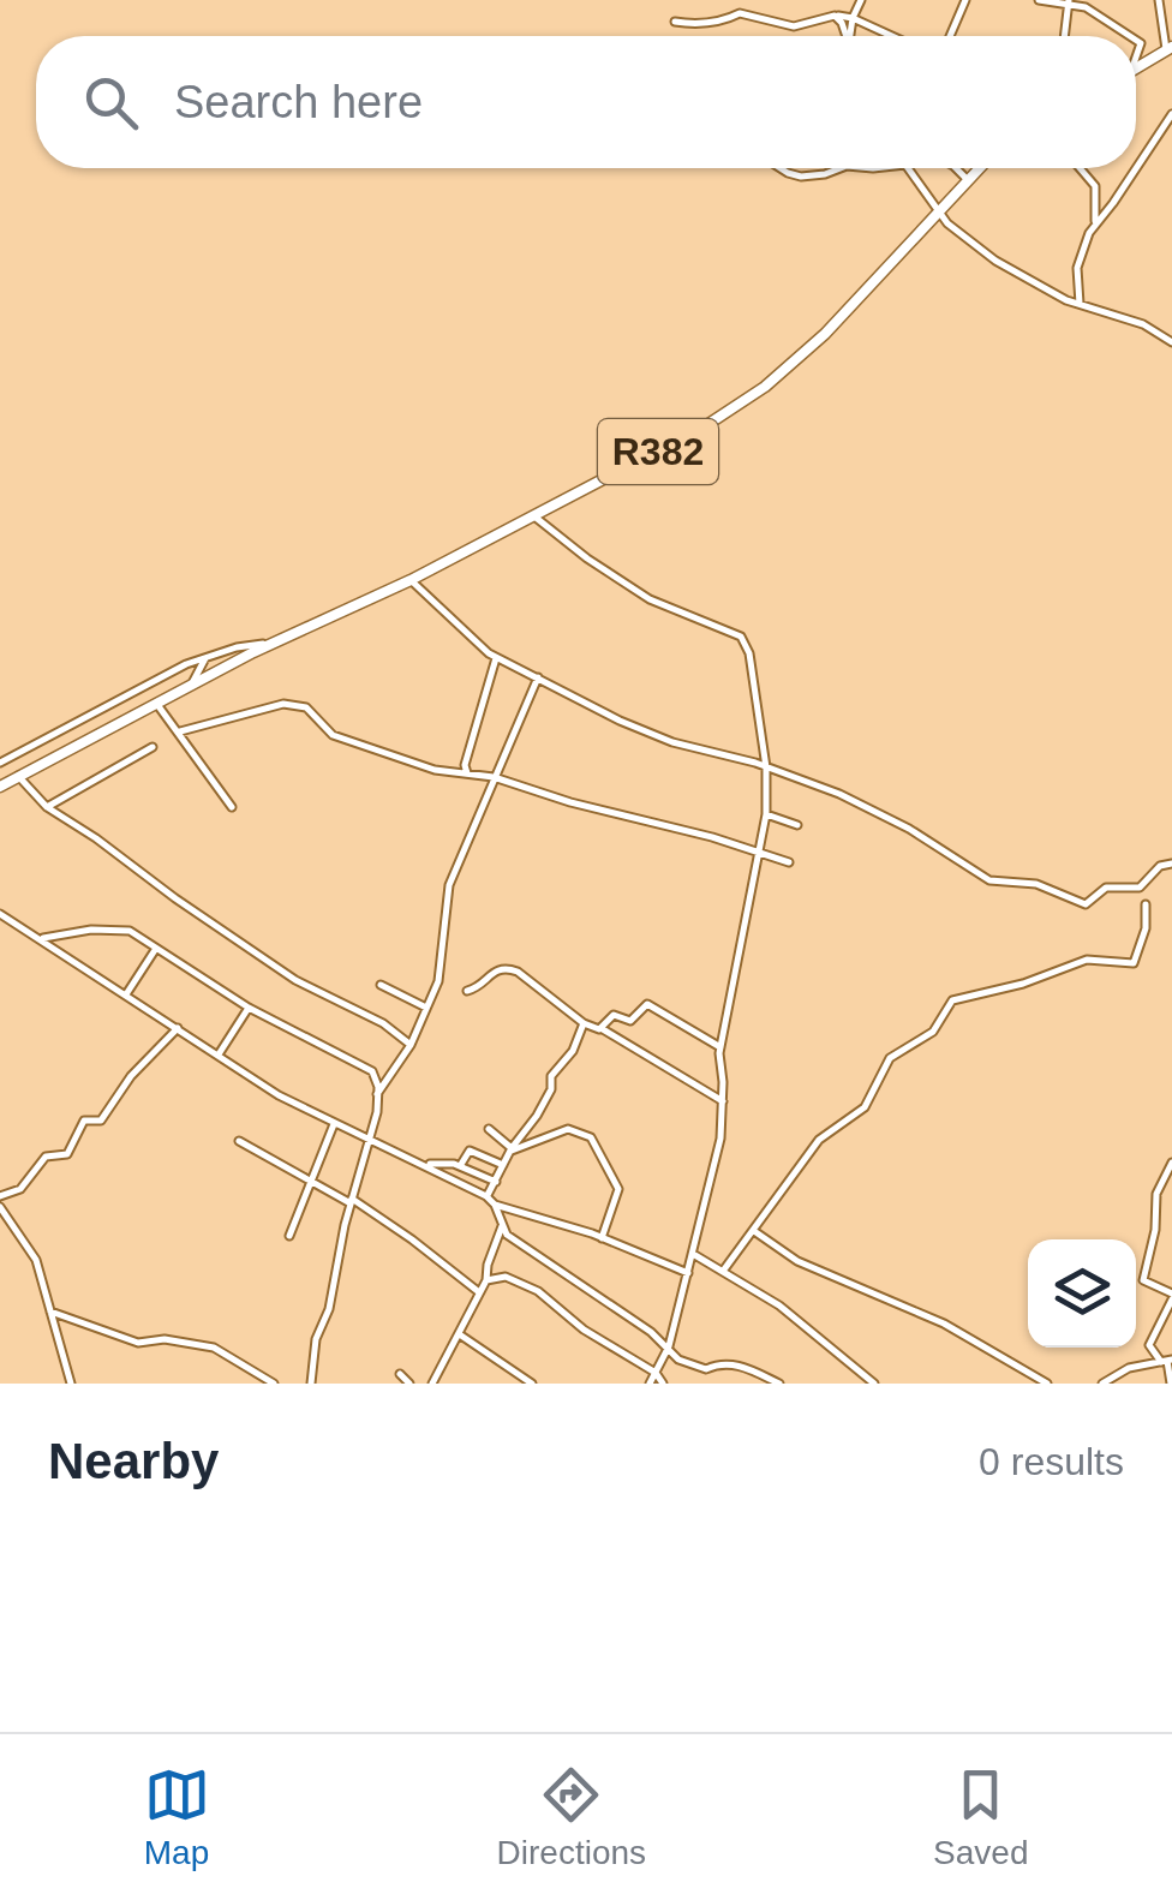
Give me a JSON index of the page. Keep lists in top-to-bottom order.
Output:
{
  "streets": {
    "main road": ["R382"]
  },
  "page": {
    "search": "Search here",
    "heading": ["Nearby", "0 results"],
    "nav": ["Map", "Directions", "Saved"]
  }
}
